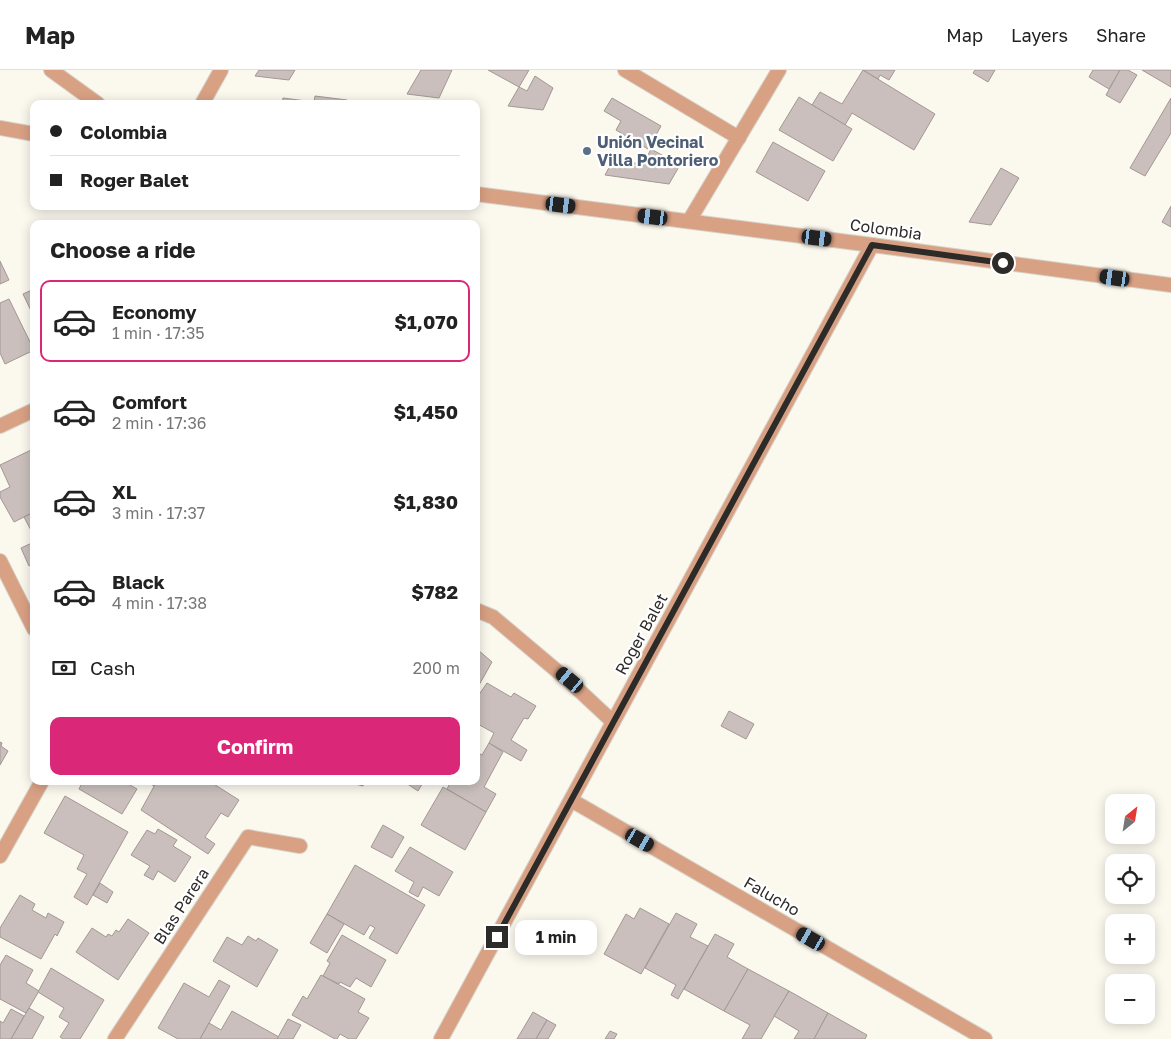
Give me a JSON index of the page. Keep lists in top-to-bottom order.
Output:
{
  "streets": {
    "street": [
      "Colombia",
      "Roger Balet",
      "Falucho",
      "Blas Parera"
    ]
  },
  "crossings": [
    ["Colombia", "Roger Balet"],
    ["Roger Balet", "Falucho"]
  ],
  "places": ["Unión Vecinal Villa Pontoriero"],
  "north": "top right",
  "page": {
    "header": "Map",
    "nav": ["Map", "Layers", "Share"],
    "banner": ["Colombia", "Roger Balet"],
    "heading": "Choose a ride",
    "list": [
      {
        "name": "Economy",
        "note": "1 min · 17:35",
        "value": "$1,070"
      },
      {
        "name": "Comfort",
        "note": "2 min · 17:36",
        "value": "$1,450"
      },
      {
        "name": "XL",
        "note": "3 min · 17:37",
        "value": "$1,830"
      },
      {
        "name": "Black",
        "note": "4 min · 17:38",
        "value": "$782"
      }
    ],
    "pay": ["Cash", "200 m"],
    "buttons": "Confirm",
    "map_buttons": ["+", "−"],
    "bubble": "1 min"
  }
}
